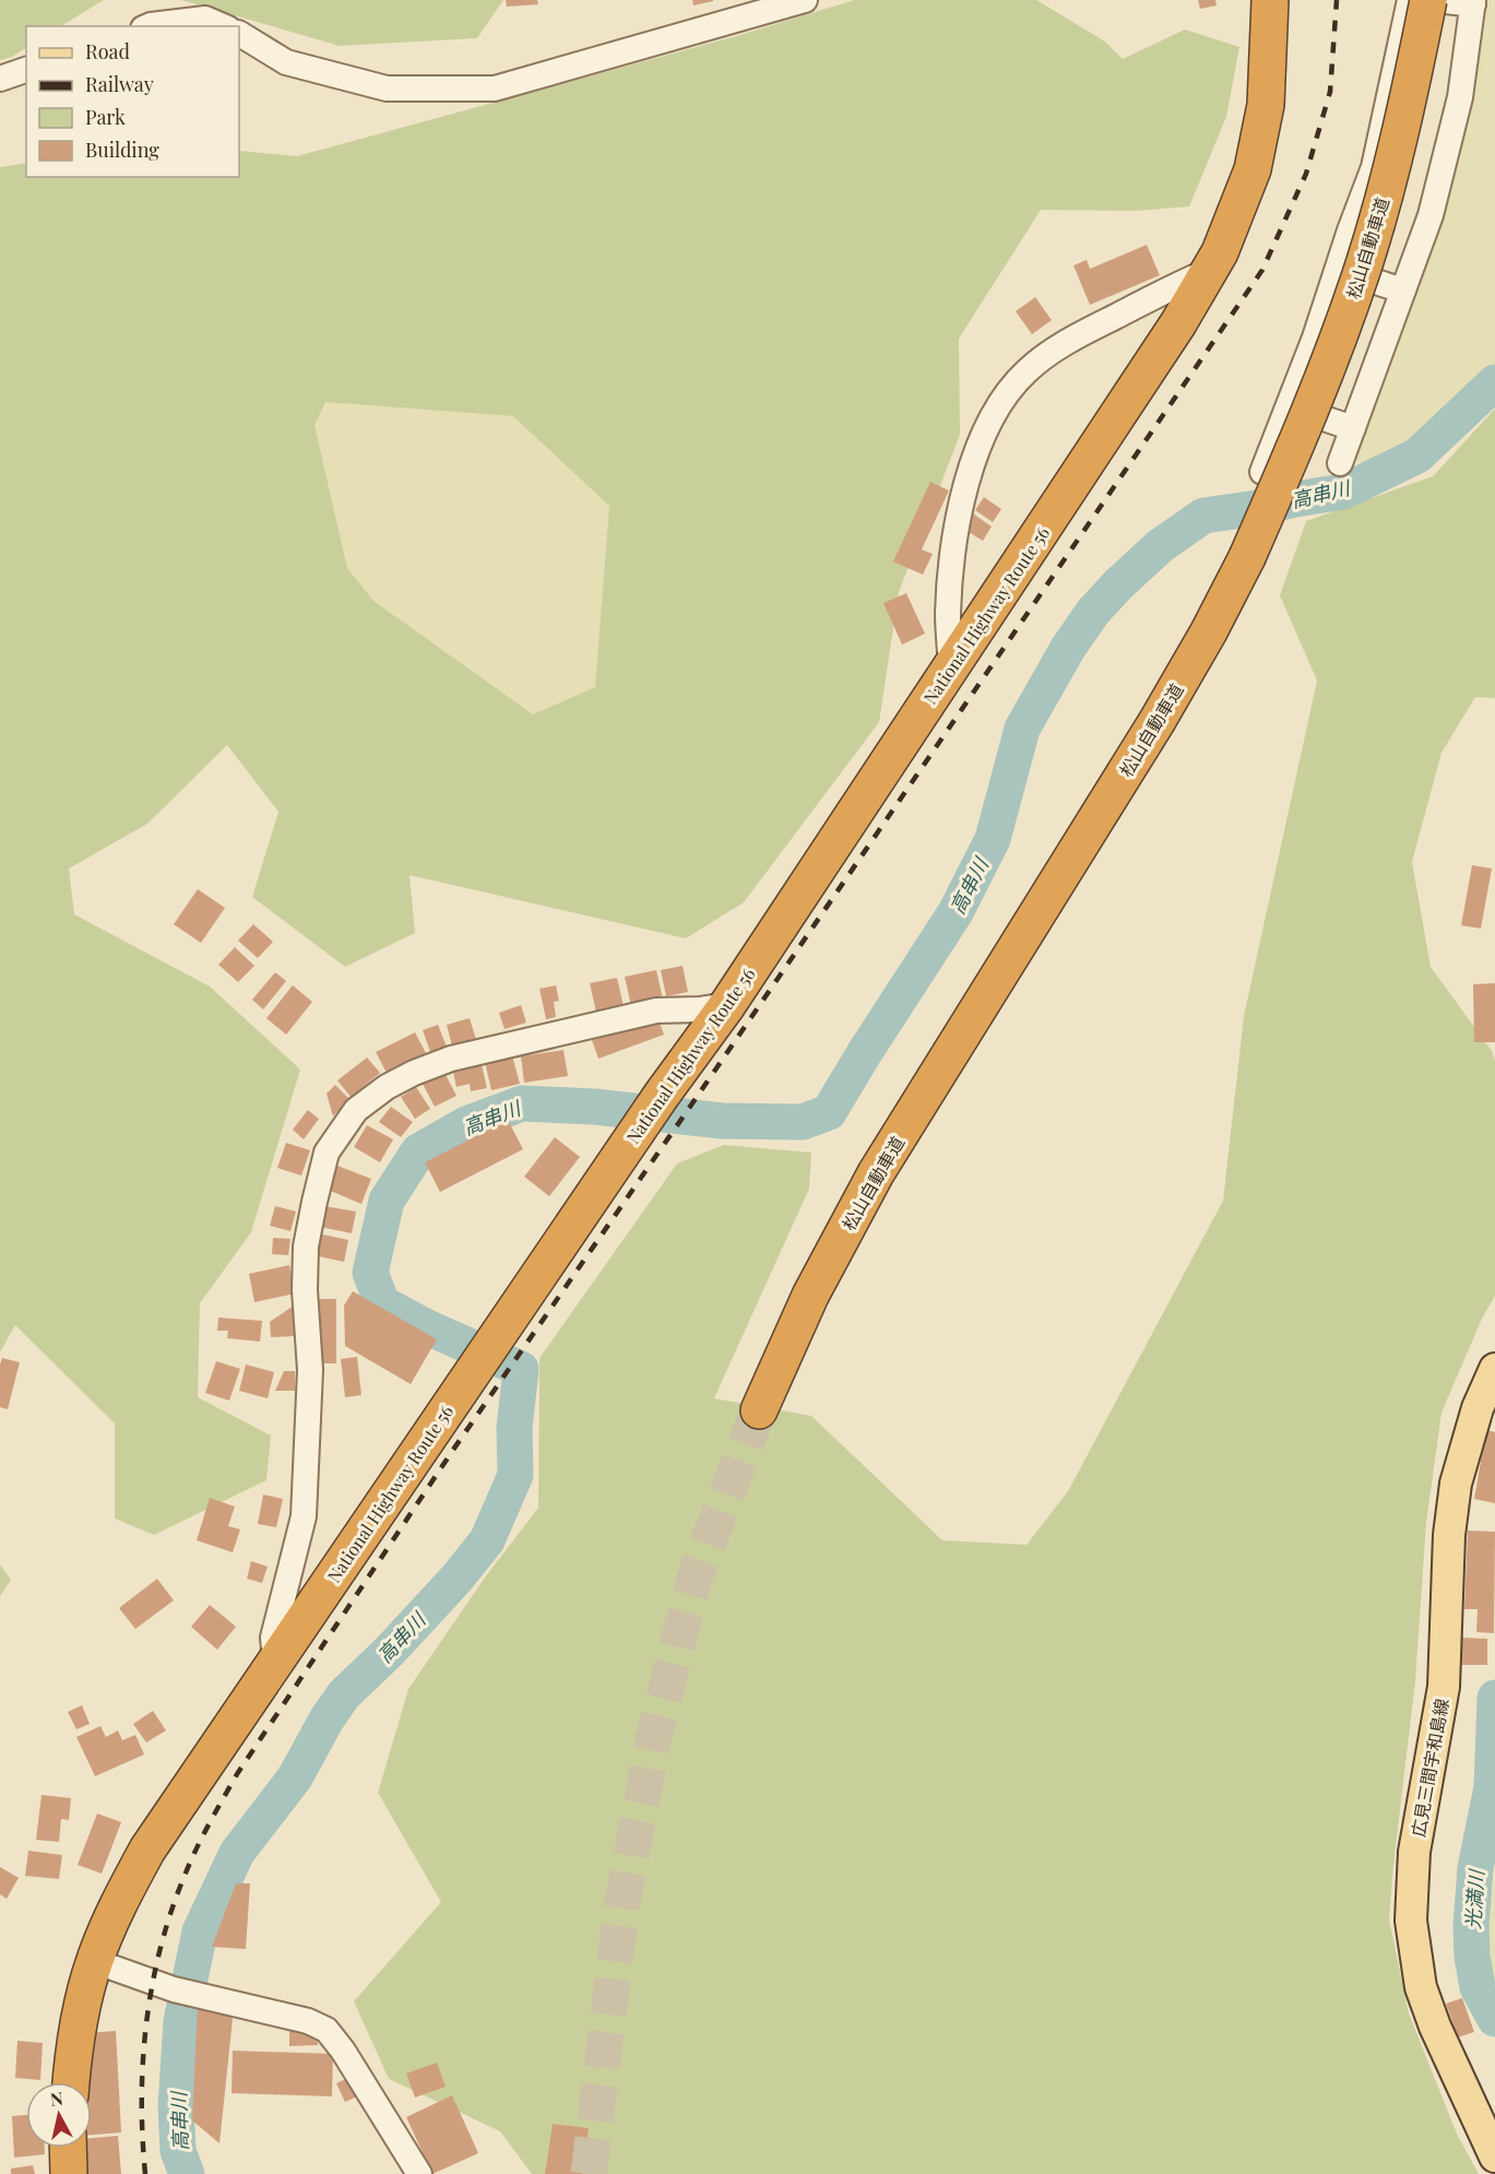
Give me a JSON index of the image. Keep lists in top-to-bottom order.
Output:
{
  "streets": {
    "highway": ["松山自動車道", "National Highway Route 56"],
    "main road": ["広見三間宇和島線"]
  },
  "water": ["高串川", "光満川"],
  "legend": [
    "Road",
    "Railway",
    "Park",
    "Building"
  ],
  "north": "top"
}
